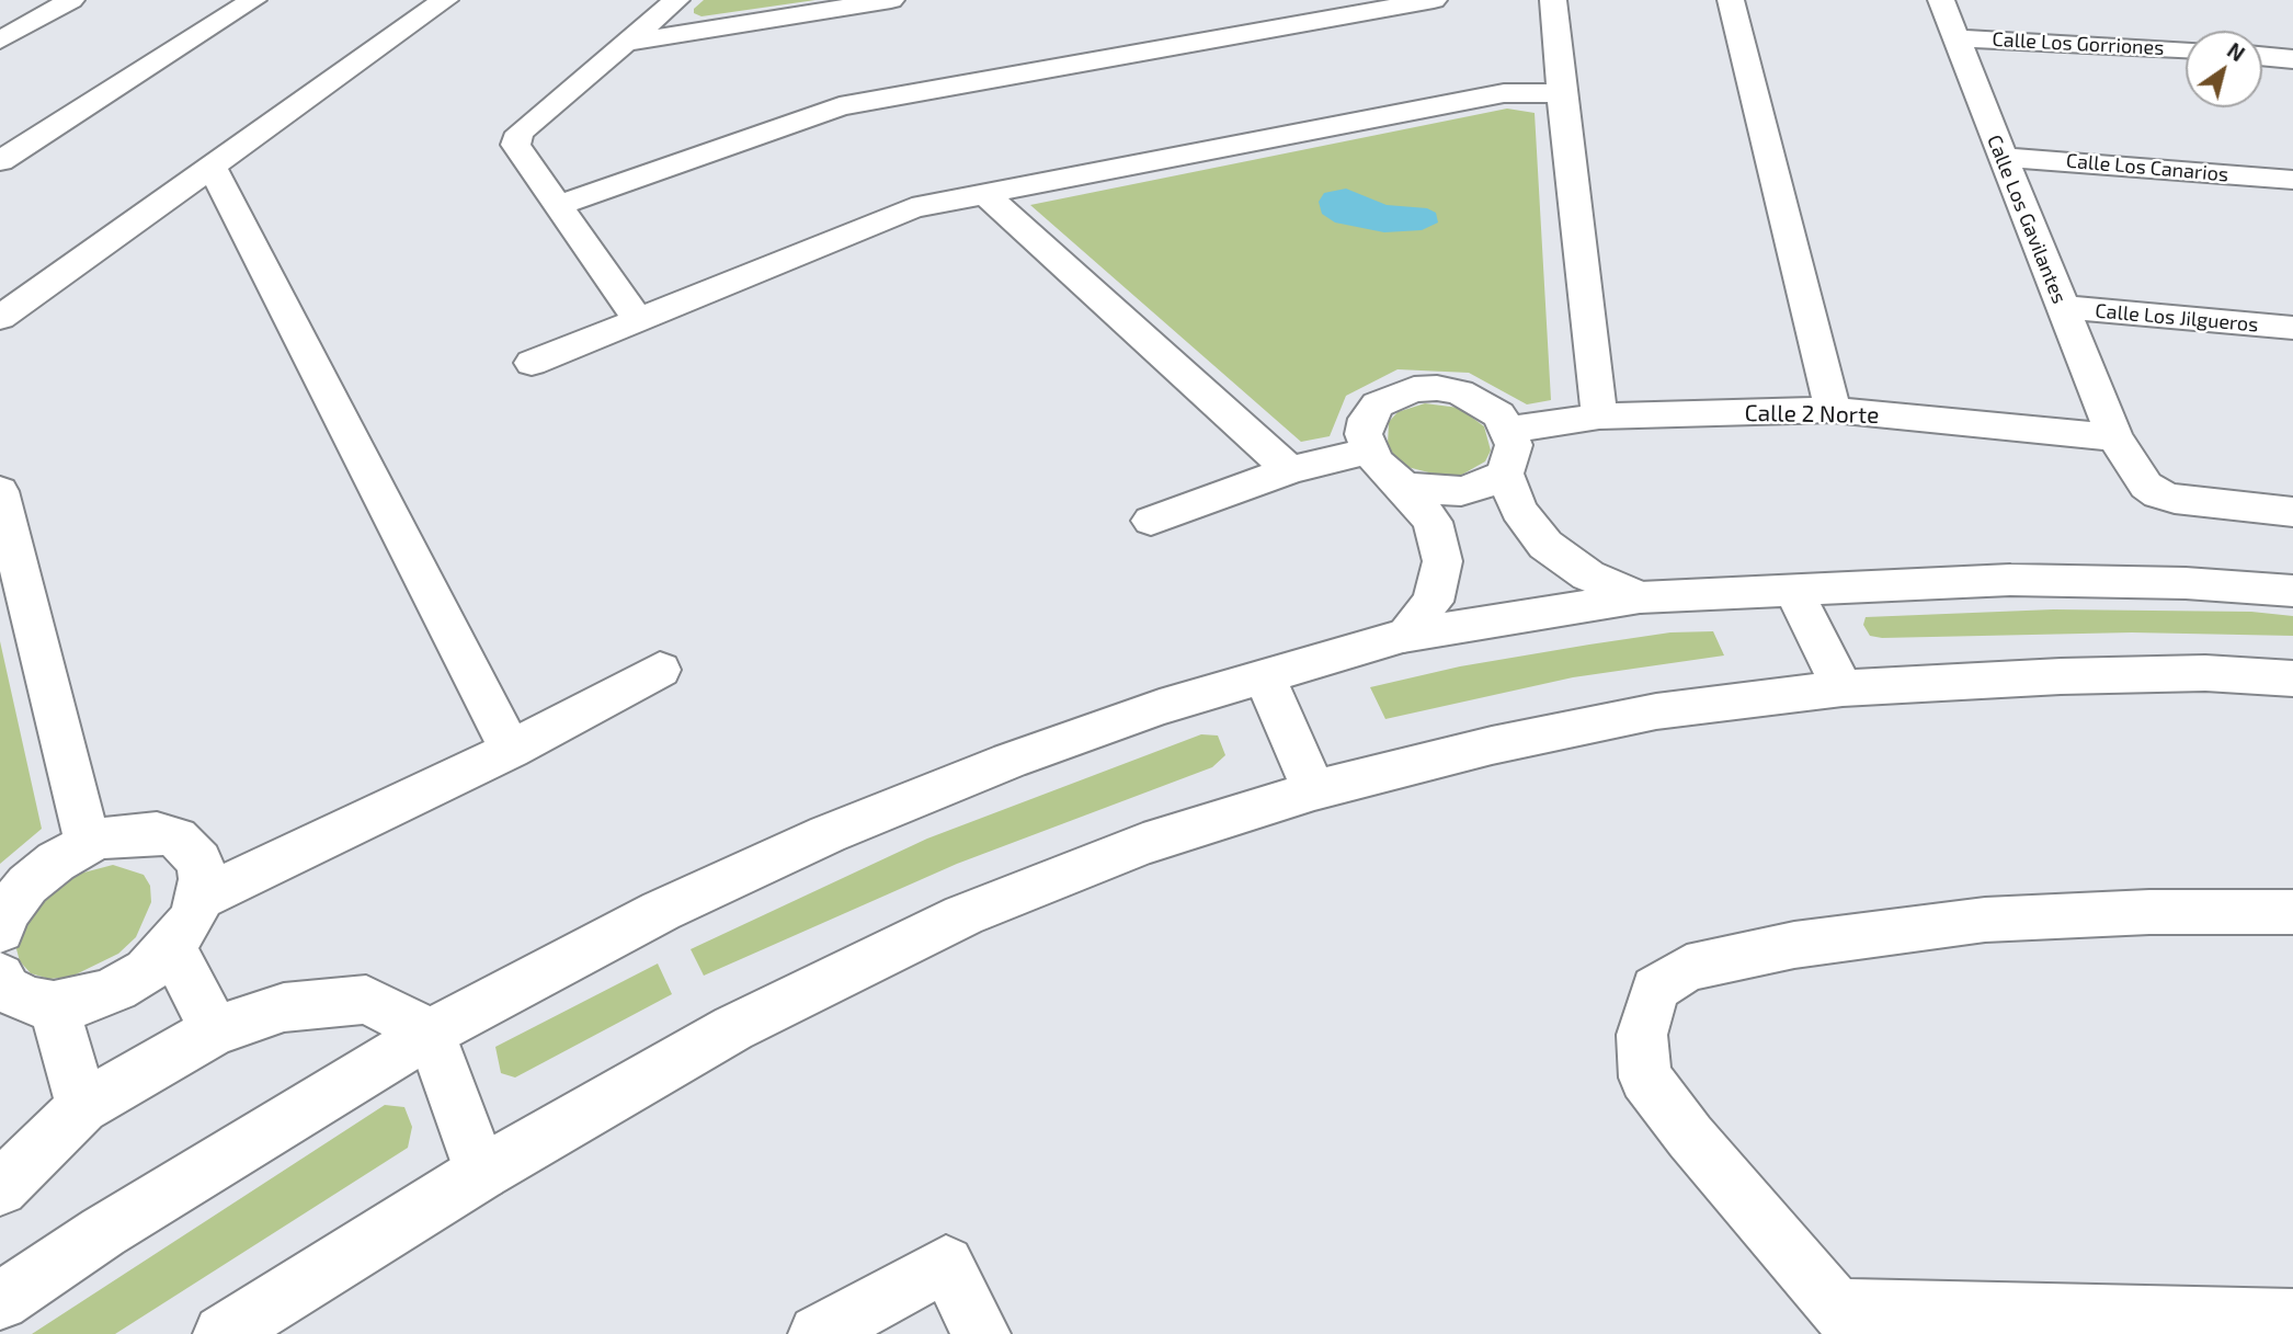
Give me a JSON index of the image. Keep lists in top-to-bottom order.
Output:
{
  "streets": {
    "street": [
      "Calle Los Gorriones",
      "Calle Los Canarios",
      "Calle Los Gavilantes",
      "Calle Los Jilgueros",
      "Calle 2 Norte"
    ]
  },
  "crossings": [
    ["Calle Los Gorriones", "Calle Los Gavilantes"],
    ["Calle Los Canarios", "Calle Los Gavilantes"],
    ["Calle Los Gavilantes", "Calle Los Jilgueros"],
    ["Calle Los Gavilantes", "Calle 2 Norte"]
  ],
  "north": "top right"
}
